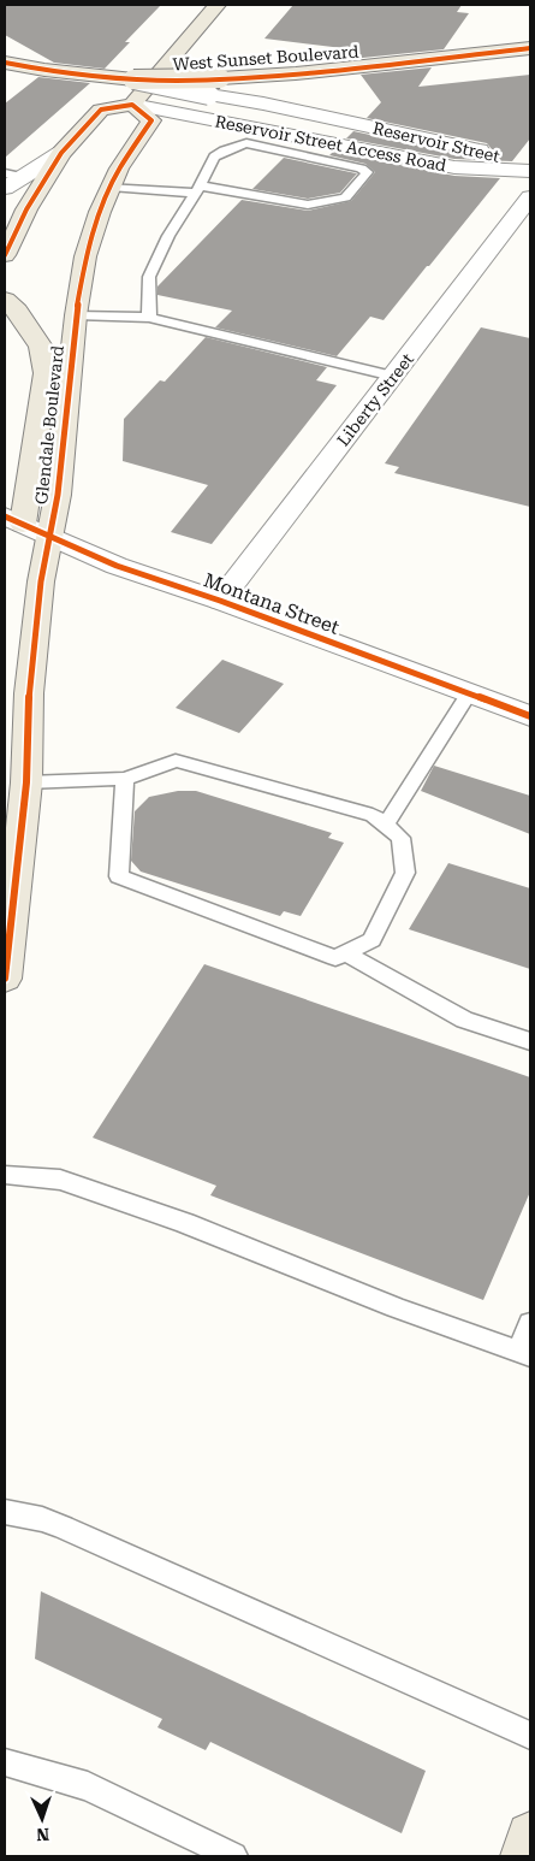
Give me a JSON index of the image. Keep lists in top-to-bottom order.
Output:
{
  "streets": {
    "main road": ["West Sunset Boulevard", "Glendale Boulevard"],
    "street": [
      "Reservoir Street",
      "Reservoir Street Access Road",
      "Liberty Street",
      "Montana Street"
    ]
  },
  "crossings": [
    ["West Sunset Boulevard", "Reservoir Street"],
    ["Reservoir Street Access Road", "Glendale Boulevard"],
    ["Liberty Street", "Montana Street"],
    ["Glendale Boulevard", "Montana Street"]
  ],
  "north": "bottom"
}
